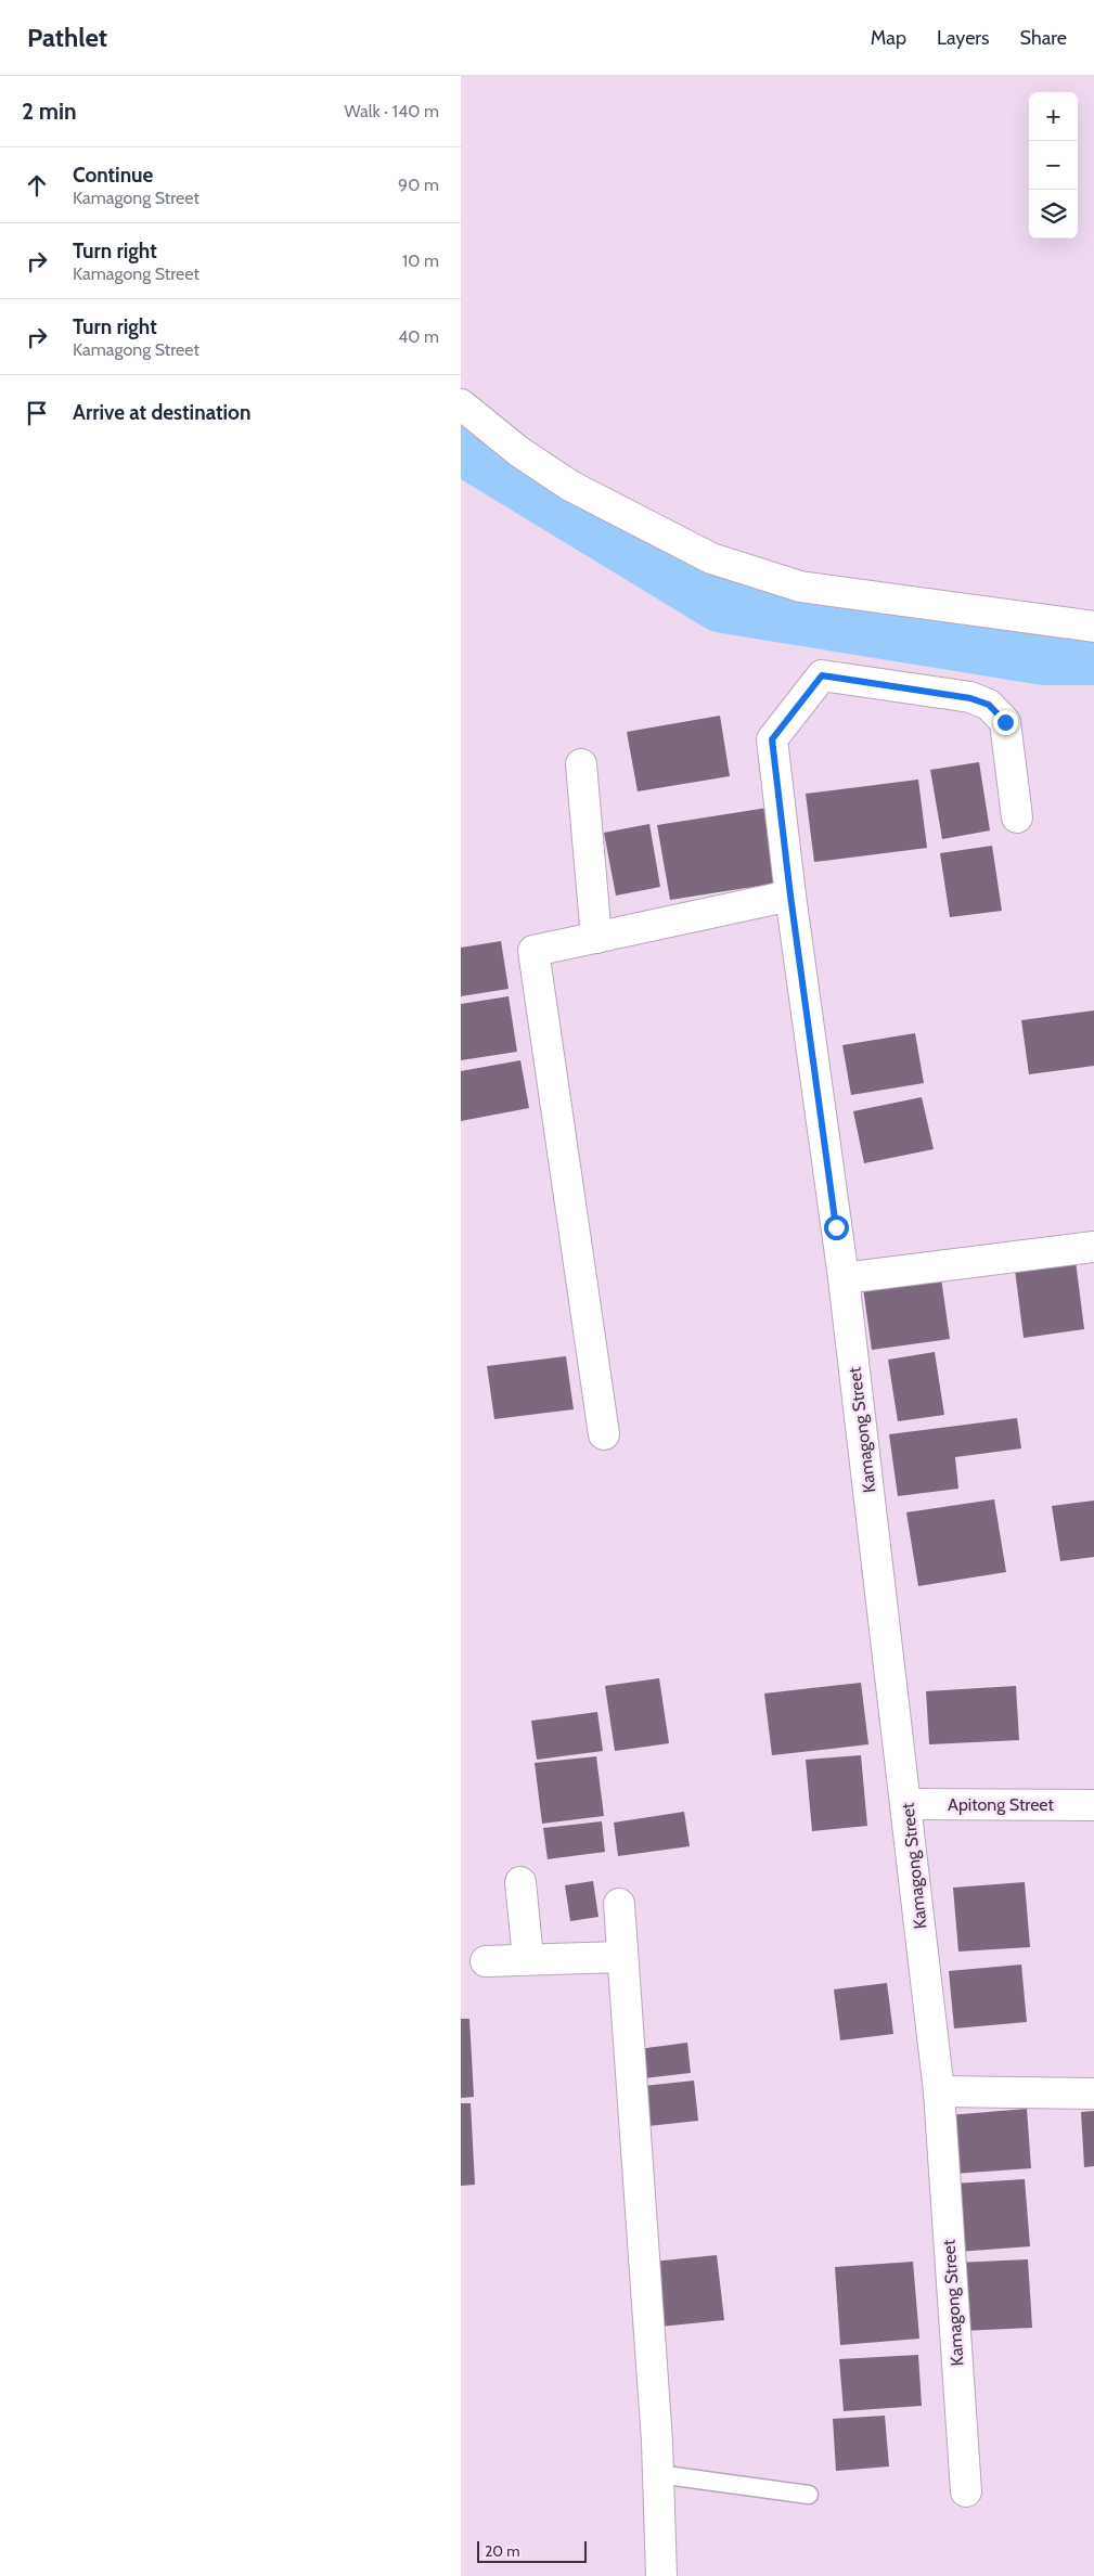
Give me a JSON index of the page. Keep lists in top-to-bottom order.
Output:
{
  "streets": {
    "street": ["Kamagong Street", "Apitong Street"]
  },
  "crossings": [
    ["Kamagong Street", "Apitong Street"]
  ],
  "scale_bar": "20 m",
  "page": {
    "header": "Pathlet",
    "nav": ["Map", "Layers", "Share"],
    "heading": ["2 min", "Walk · 140 m"],
    "map_buttons": ["+", "−"],
    "list": [
      ["Continue", "Kamagong Street", "90 m"],
      ["Turn right", "Kamagong Street", "10 m"],
      ["Turn right", "Kamagong Street", "40 m"],
      "Arrive at destination"
    ],
    "scale": "20 m"
  }
}
